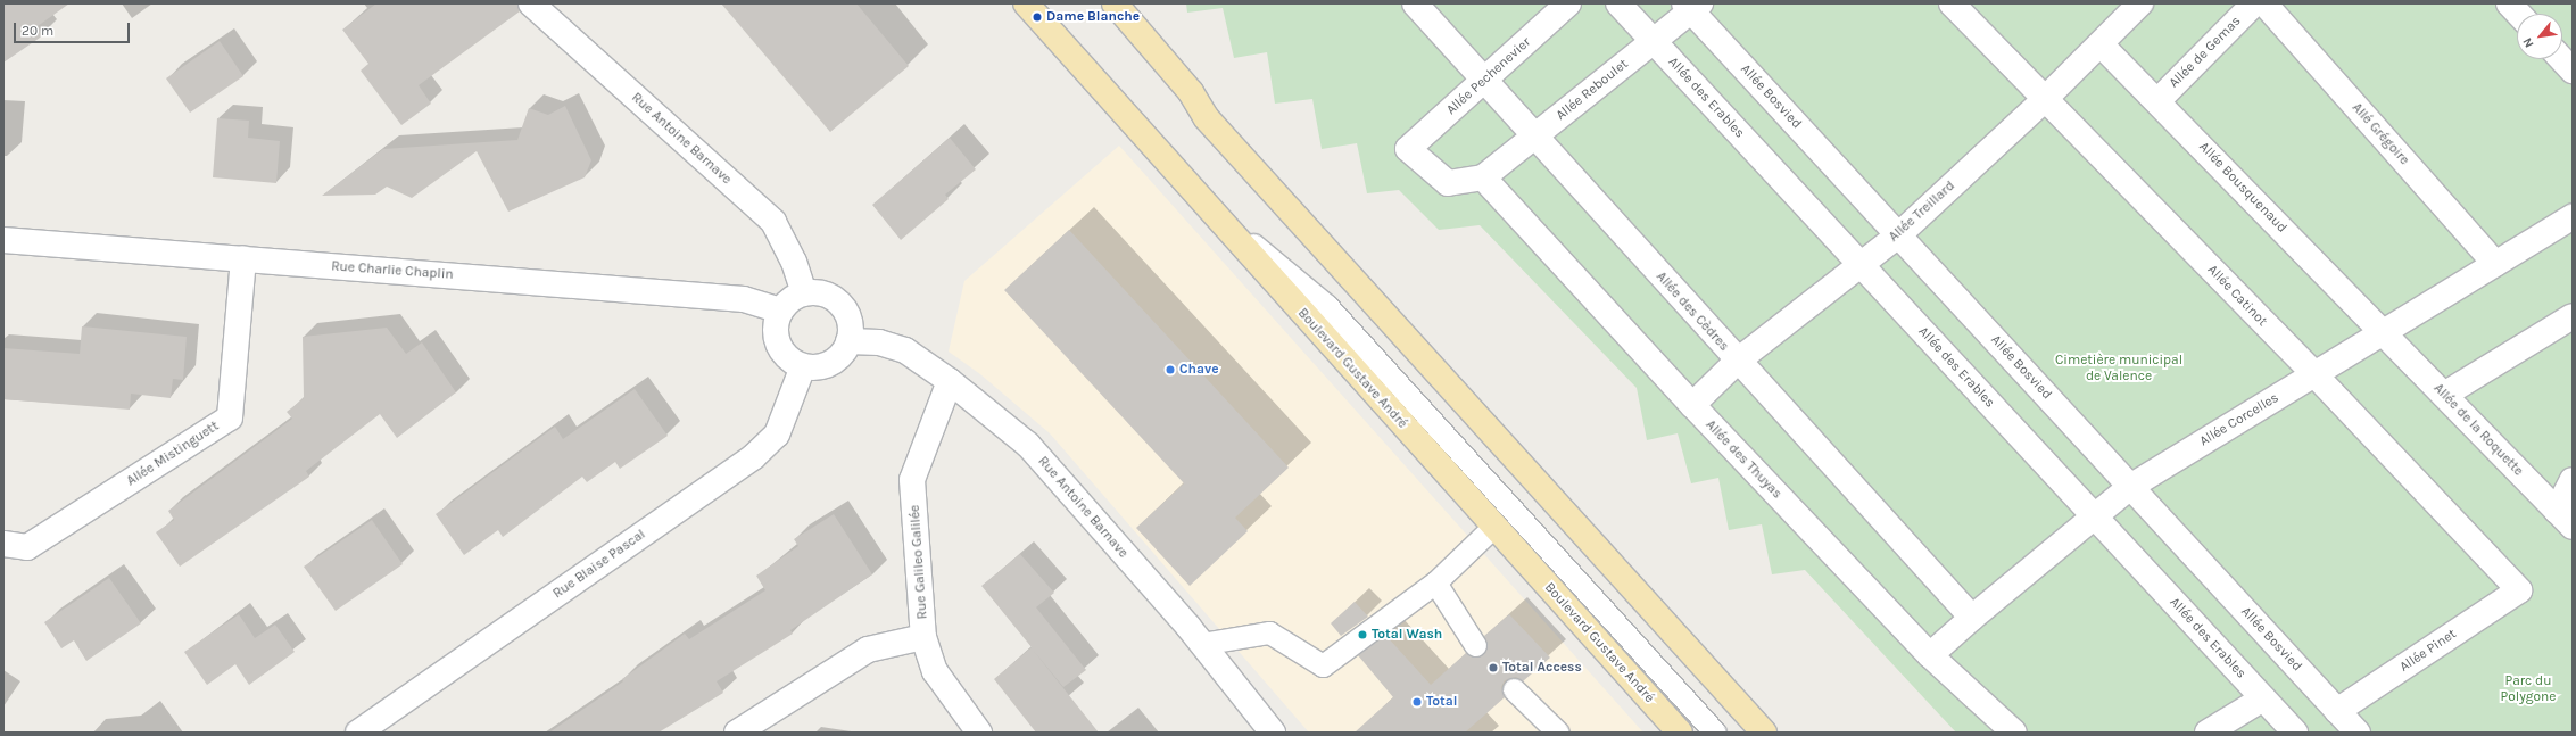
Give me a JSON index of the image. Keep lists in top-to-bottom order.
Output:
{
  "streets": {
    "main road": ["Boulevard Gustave André"],
    "street": [
      "Allée de Gemas",
      "Allée Pechenevier",
      "Allée Reboulet",
      "Allée Bosvied",
      "Allée des Erables",
      "Allé Grégoire",
      "Rue Antoine Barnave",
      "Allée Bousquenaud",
      "Allée Treillard",
      "Rue Charlie Chaplin",
      "Allée Catinot",
      "Allée des Cèdres",
      "Allée Corcelles",
      "Allée de la Roquette",
      "Allée Mistinguett",
      "Allée des Thuyas",
      "Rue Galileo Galilée",
      "Rue Blaise Pascal",
      "Allée Pinet"
    ]
  },
  "crossings": [
    ["Allée de Gemas", "Allée Bousquenaud"],
    ["Allée Pechenevier", "Allée Reboulet"],
    ["Allée Pechenevier", "Allée des Cèdres"],
    ["Allée Pechenevier", "Allée des Thuyas"],
    ["Allée Reboulet", "Allée Bosvied"],
    ["Allée Reboulet", "Allée des Erables"],
    ["Allée Reboulet", "Allée des Cèdres"],
    ["Allée Reboulet", "Allée des Thuyas"],
    ["Allée Bosvied", "Allée Treillard"],
    ["Allée Bosvied", "Allée Corcelles"],
    ["Allée Bosvied", "Allée Pinet"],
    ["Allée des Erables", "Allée Treillard"],
    ["Allée des Erables", "Allée Corcelles"],
    ["Allé Grégoire", "Allée Corcelles"],
    ["Rue Antoine Barnave", "Rue Charlie Chaplin"],
    ["Rue Antoine Barnave", "Rue Galileo Galilée"],
    ["Rue Antoine Barnave", "Rue Blaise Pascal"],
    ["Allée Bousquenaud", "Allée Treillard"],
    ["Allée Bousquenaud", "Allée Corcelles"],
    ["Allée Bousquenaud", "Allée de la Roquette"],
    ["Allée Treillard", "Allée Catinot"],
    ["Allée Treillard", "Allée des Cèdres"],
    ["Allée Treillard", "Allée des Thuyas"],
    ["Rue Charlie Chaplin", "Allée Mistinguett"],
    ["Rue Charlie Chaplin", "Rue Blaise Pascal"],
    ["Allée Catinot", "Allée Corcelles"],
    ["Allée Catinot", "Allée Pinet"],
    ["Allée des Cèdres", "Allée Corcelles"],
    ["Allée Corcelles", "Allée de la Roquette"],
    ["Allée Corcelles", "Allée des Thuyas"]
  ],
  "parks": ["Cimetière municipal de Valence", "Parc du Polygone"],
  "places": [
    "Dame Blanche",
    "Chave",
    "Total Wash",
    "Total Access",
    "Total"
  ],
  "scale_bar": "20 m",
  "north": "bottom left"
}
